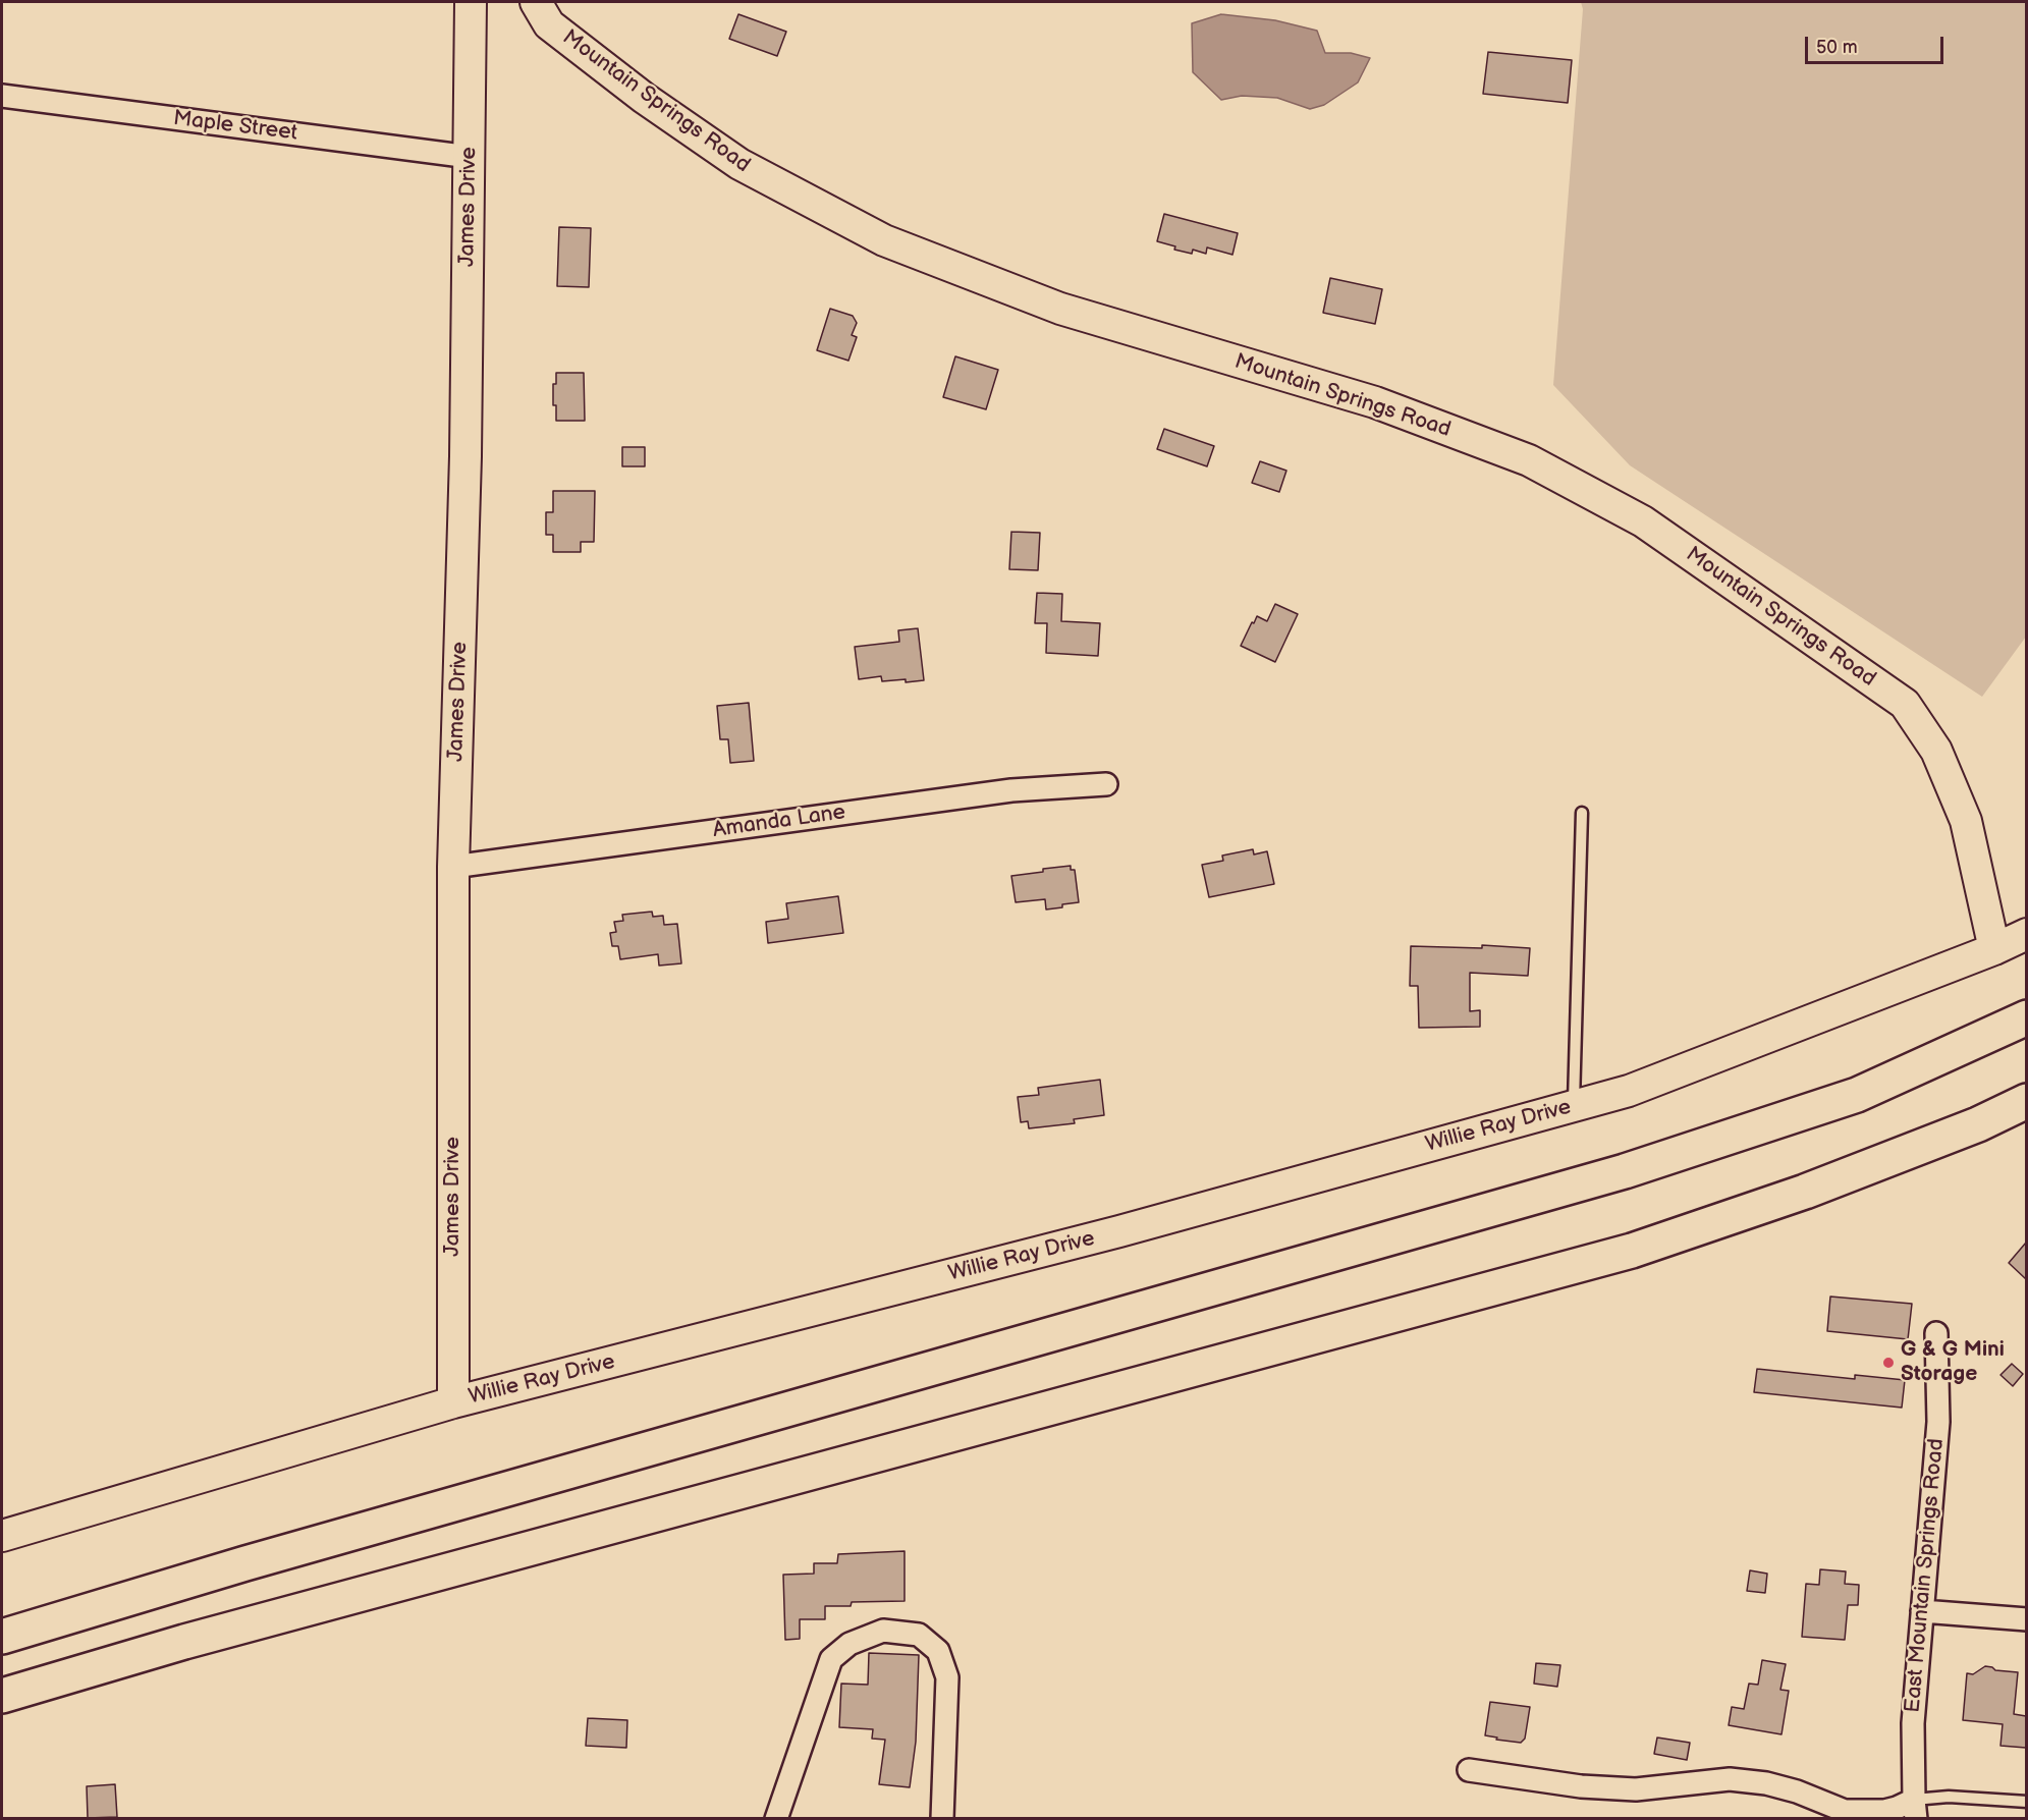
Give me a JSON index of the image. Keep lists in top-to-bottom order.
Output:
{
  "streets": {
    "street": [
      "Mountain Springs Road",
      "Maple Street",
      "James Drive",
      "Amanda Lane",
      "Willie Ray Drive",
      "East Mountain Springs Road"
    ]
  },
  "crossings": [
    ["Mountain Springs Road", "Willie Ray Drive"],
    ["Maple Street", "James Drive"],
    ["James Drive", "Amanda Lane"],
    ["James Drive", "Willie Ray Drive"]
  ],
  "places": ["G & G Mini Storage"],
  "scale_bar": "50 m"
}
